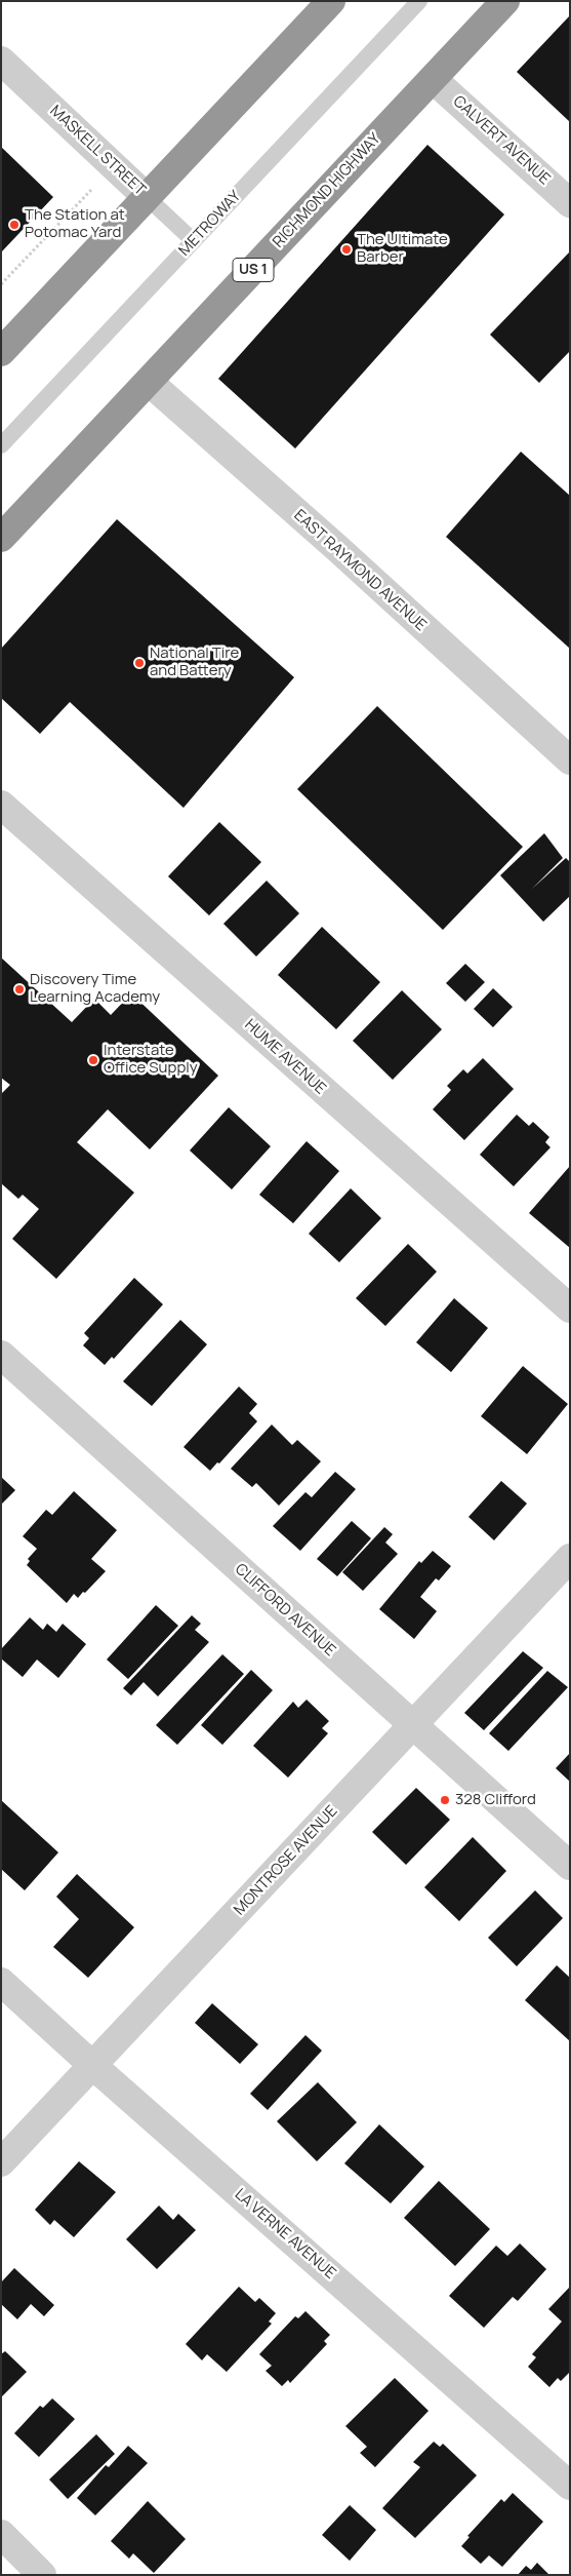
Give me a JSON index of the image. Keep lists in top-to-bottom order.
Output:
{
  "streets": {
    "highway": ["RICHMOND HIGHWAY", "US 1"],
    "street": [
      "CALVERT AVENUE",
      "MASKELL STREET",
      "EAST RAYMOND AVENUE",
      "HUME AVENUE",
      "CLIFFORD AVENUE",
      "MONTROSE AVENUE",
      "LA VERNE AVENUE"
    ],
    "lane": ["METROWAY"]
  },
  "crossings": [
    ["CALVERT AVENUE", "RICHMOND HIGHWAY"],
    ["MASKELL STREET", "METROWAY"],
    ["RICHMOND HIGHWAY", "EAST RAYMOND AVENUE"],
    ["CLIFFORD AVENUE", "MONTROSE AVENUE"],
    ["MONTROSE AVENUE", "LA VERNE AVENUE"]
  ],
  "places": [
    "The Station at Potomac Yard",
    "The Ultimate Barber",
    "National Tire and Battery",
    "Discovery Time Learning Academy",
    "Interstate Office Supply",
    "328 Clifford"
  ]
}
